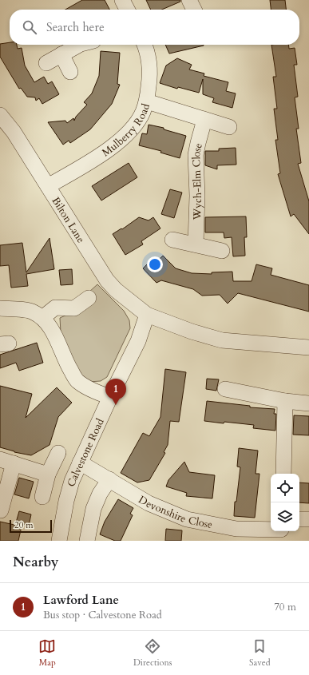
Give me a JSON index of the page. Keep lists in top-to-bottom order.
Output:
{
  "streets": {
    "street": [
      "Mulberry Road",
      "Wych-Elm Close",
      "Bilton Lane",
      "Calvestone Road",
      "Devonshire Close"
    ]
  },
  "crossings": [
    ["Mulberry Road", "Bilton Lane"],
    ["Bilton Lane", "Calvestone Road"],
    ["Calvestone Road", "Devonshire Close"]
  ],
  "scale_bar": "20 m",
  "page": {
    "search": "Search here",
    "pins": "1",
    "scale": "20 m",
    "heading": "Nearby",
    "list": [
      {
        "mark": "1",
        "name": "Lawford Lane",
        "note": "Bus stop · Calvestone Road",
        "value": "70 m"
      }
    ],
    "nav": ["Map", "Directions", "Saved"]
  }
}
